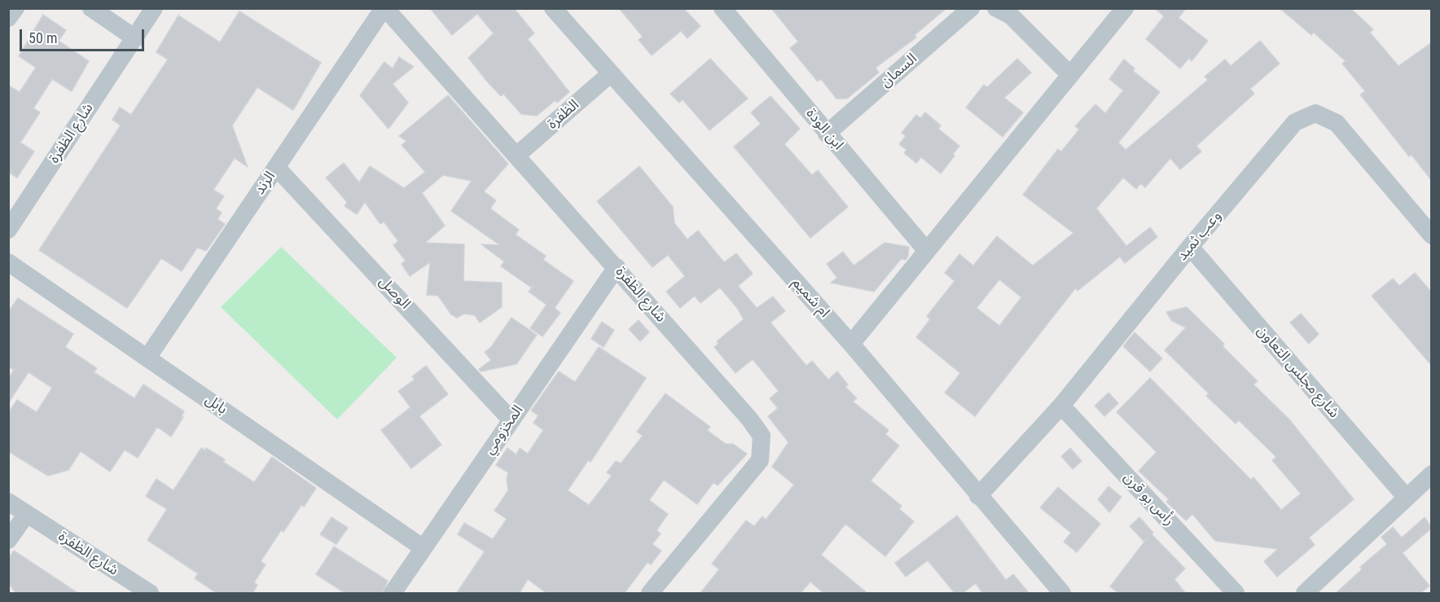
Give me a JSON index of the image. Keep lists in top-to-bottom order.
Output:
{
  "streets": {
    "street": [
      "السمان",
      "الظفرة",
      "ابن الودة",
      "شارع الظفرة",
      "الرند",
      "وعب ثميد",
      "الوصل",
      "ام شميم",
      "شارع مجلس التعاون",
      "بابل",
      "المخزومي",
      "رأس بو قرن"
    ]
  },
  "crossings": [
    ["السمان", "ابن الودة"],
    ["الظفرة", "شارع الظفرة"],
    ["الظفرة", "ام شميم"],
    ["شارع الظفرة", "الرند"],
    ["شارع الظفرة", "المخزومي"],
    ["الرند", "الوصل"],
    ["الرند", "بابل"],
    ["وعب ثميد", "ام شميم"],
    ["وعب ثميد", "شارع مجلس التعاون"],
    ["وعب ثميد", "رأس بو قرن"],
    ["الوصل", "المخزومي"],
    ["بابل", "المخزومي"]
  ],
  "scale_bar": "50 m"
}
